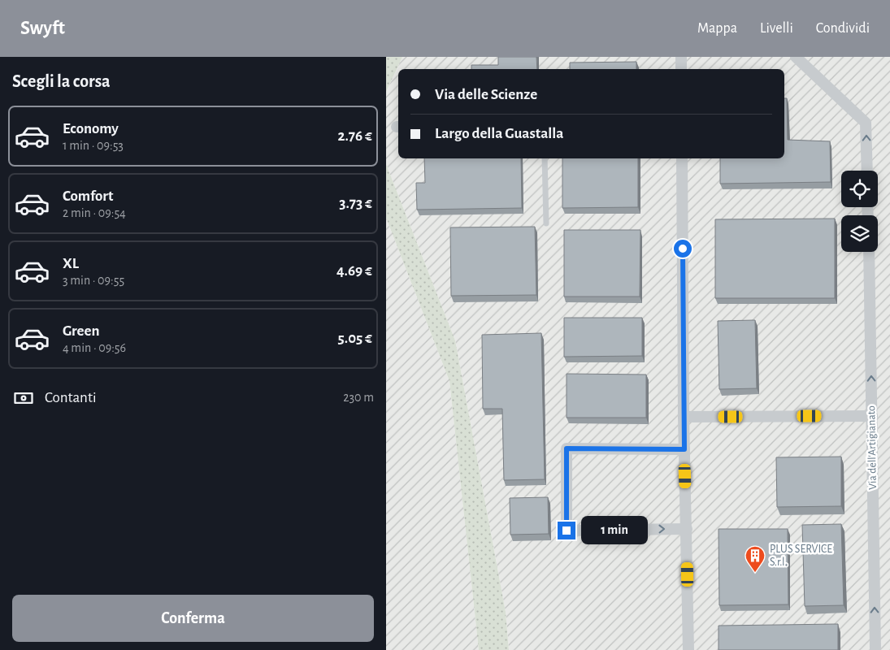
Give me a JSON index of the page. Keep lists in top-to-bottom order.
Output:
{
  "streets": {
    "street": ["Via dell'Artigianato"]
  },
  "one_way": ["Via dell'Artigianato"],
  "places": {
    "building": ["PLUS SERVICE S.r.l."]
  },
  "page": {
    "header": "Swyft",
    "nav": ["Mappa", "Livelli", "Condividi"],
    "heading": "Scegli la corsa",
    "banner": ["Via delle Scienze", "Largo della Guastalla"],
    "list": [
      {
        "name": "Economy",
        "note": "1 min · 09:53",
        "value": "2.76 €"
      },
      {
        "name": "Comfort",
        "note": "2 min · 09:54",
        "value": "3.73 €"
      },
      {
        "name": "XL",
        "note": "3 min · 09:55",
        "value": "4.69 €"
      },
      {
        "name": "Green",
        "note": "4 min · 09:56",
        "value": "5.05 €"
      }
    ],
    "pay": ["Contanti", "230 m"],
    "bubble": "1 min",
    "buttons": "Conferma"
  }
}
